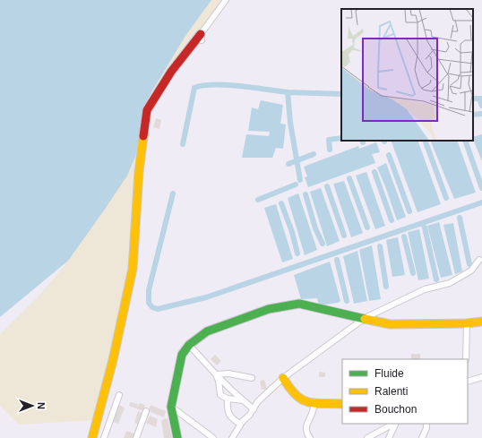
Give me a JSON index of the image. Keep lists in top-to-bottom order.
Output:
{
  "legend": ["Fluide", "Ralenti", "Bouchon"],
  "north": "right"
}
